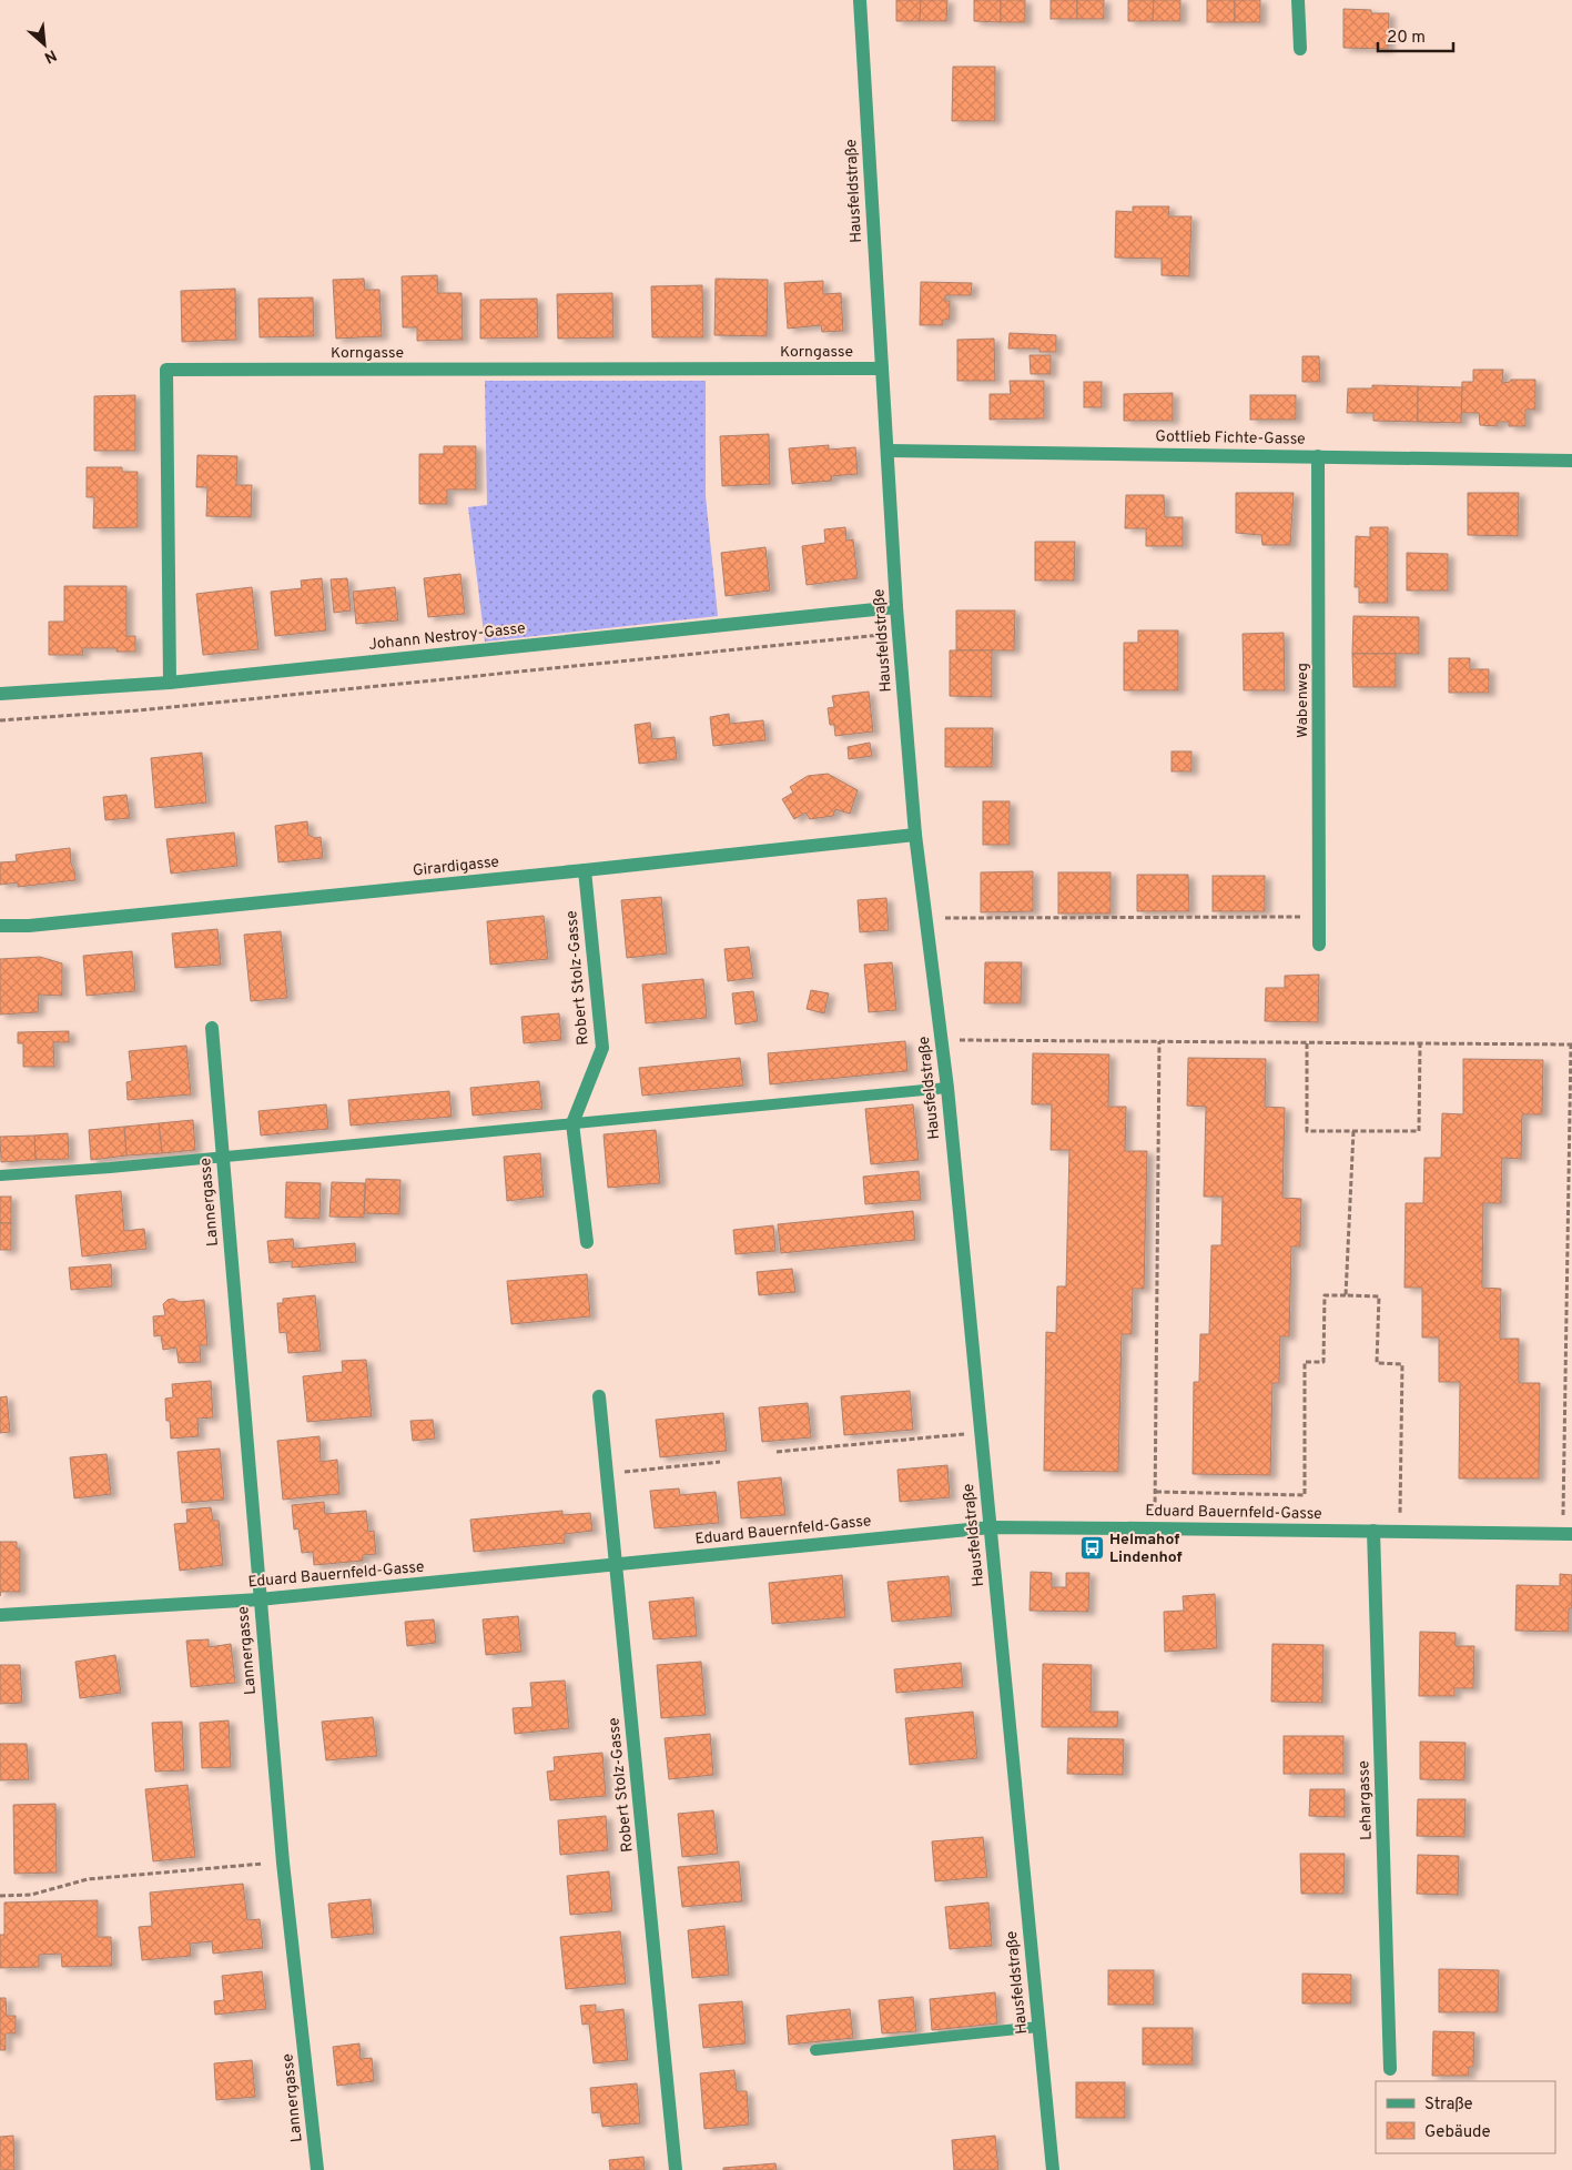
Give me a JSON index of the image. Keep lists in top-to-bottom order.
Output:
{
  "streets": {
    "street": [
      "Hausfeldstraße",
      "Korngasse",
      "Gottlieb Fichte-Gasse",
      "Johann Nestroy-Gasse",
      "Wabenweg",
      "Girardigasse",
      "Robert Stolz-Gasse",
      "Lannergasse",
      "Eduard Bauernfeld-Gasse",
      "Lehargasse"
    ]
  },
  "crossings": [
    ["Hausfeldstraße", "Korngasse"],
    ["Hausfeldstraße", "Gottlieb Fichte-Gasse"],
    ["Hausfeldstraße", "Johann Nestroy-Gasse"],
    ["Hausfeldstraße", "Girardigasse"],
    ["Hausfeldstraße", "Eduard Bauernfeld-Gasse"],
    ["Korngasse", "Johann Nestroy-Gasse"],
    ["Gottlieb Fichte-Gasse", "Wabenweg"],
    ["Girardigasse", "Robert Stolz-Gasse"],
    ["Robert Stolz-Gasse", "Eduard Bauernfeld-Gasse"],
    ["Lannergasse", "Eduard Bauernfeld-Gasse"],
    ["Eduard Bauernfeld-Gasse", "Lehargasse"]
  ],
  "places": {
    "bus stop": ["Helmahof Lindenhof"]
  },
  "legend": ["Straße", "Gebäude"],
  "scale_bar": "20 m",
  "north": "bottom right"
}
